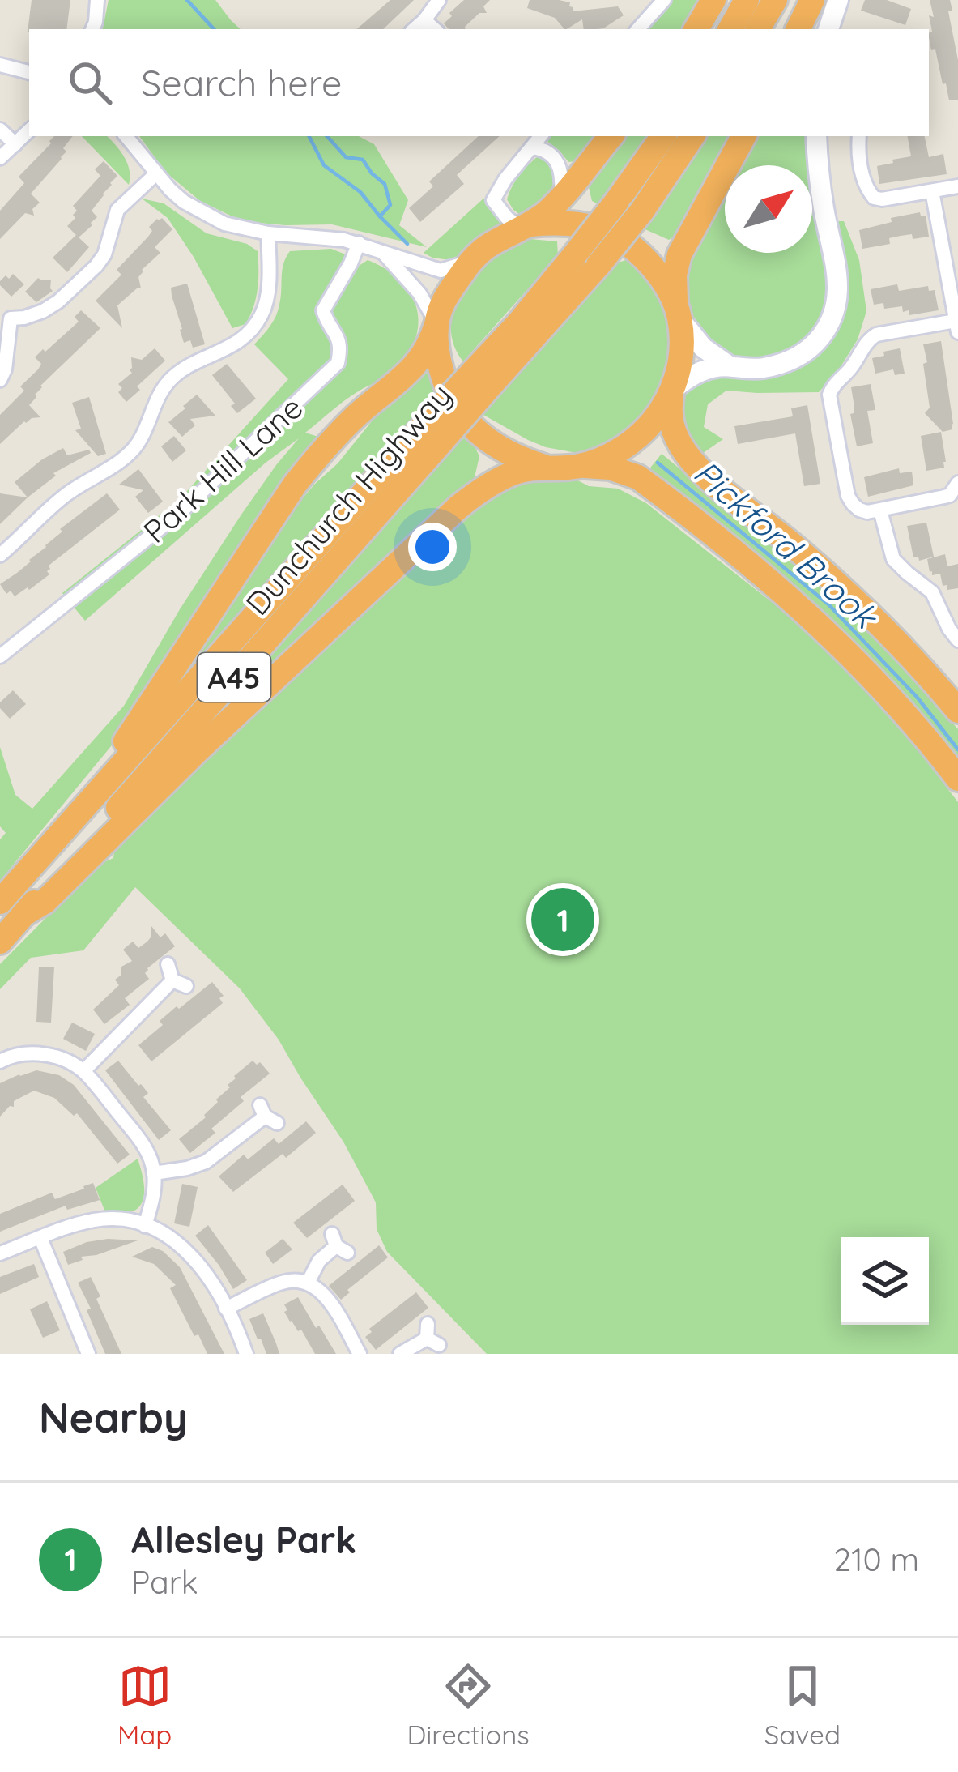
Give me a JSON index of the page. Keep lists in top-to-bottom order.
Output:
{
  "streets": {
    "highway": ["Dunchurch Highway", "A45"],
    "street": ["Park Hill Lane"]
  },
  "water": ["Pickford Brook"],
  "north": "top right",
  "page": {
    "search": "Search here",
    "pins": "1",
    "heading": "Nearby",
    "list": [
      {
        "mark": "1",
        "name": "Allesley Park",
        "note": "Park",
        "value": "210 m"
      }
    ],
    "nav": ["Map", "Directions", "Saved"]
  }
}
